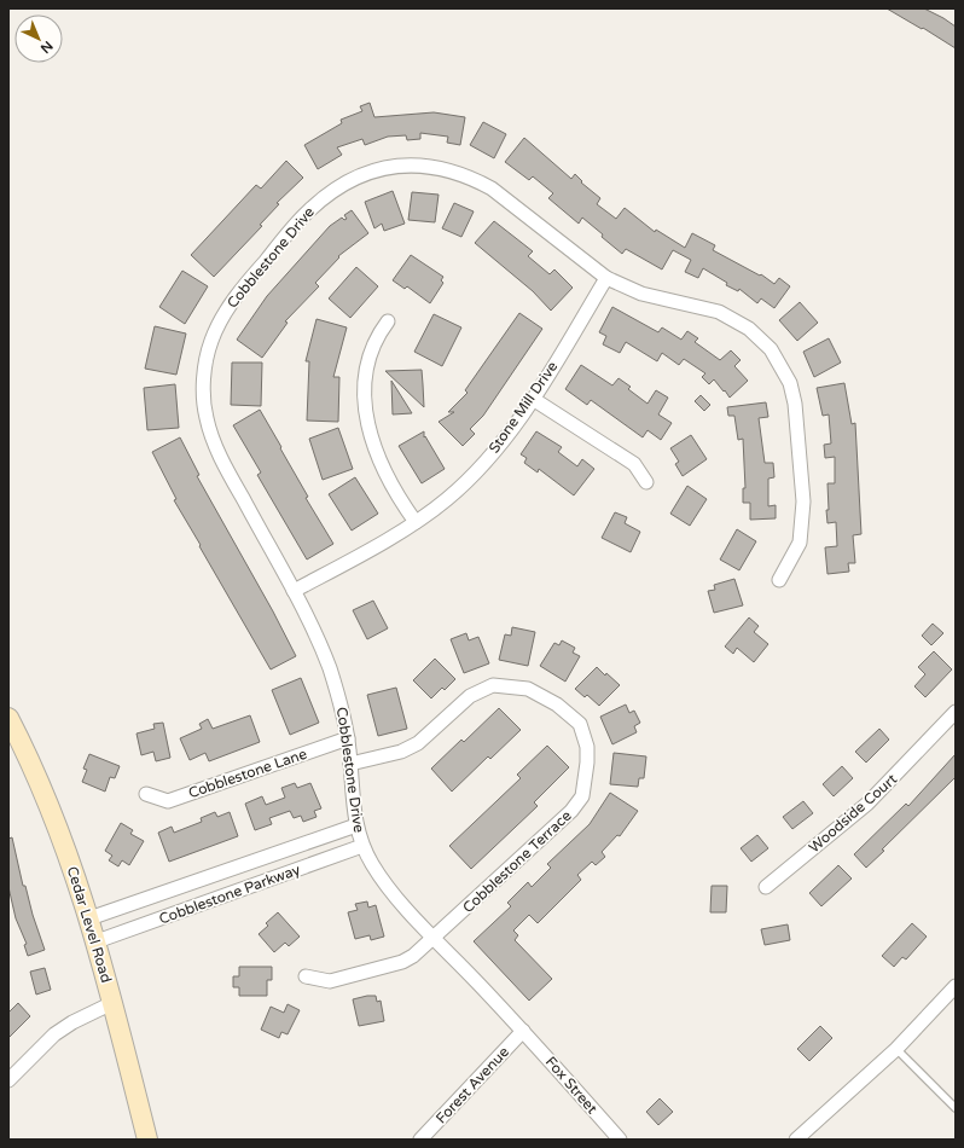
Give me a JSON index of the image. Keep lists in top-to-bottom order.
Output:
{
  "streets": {
    "main road": ["Cedar Level Road"],
    "street": [
      "Cobblestone Drive",
      "Stone Mill Drive",
      "Cobblestone Lane",
      "Woodside Court",
      "Cobblestone Terrace",
      "Cobblestone Parkway",
      "Forest Avenue",
      "Fox Street"
    ]
  },
  "crossings": [
    ["Cobblestone Drive", "Stone Mill Drive"],
    ["Cobblestone Drive", "Cobblestone Lane"],
    ["Cobblestone Drive", "Cobblestone Terrace"],
    ["Cobblestone Drive", "Cobblestone Parkway"],
    ["Cobblestone Drive", "Forest Avenue"],
    ["Cobblestone Drive", "Fox Street"],
    ["Cobblestone Parkway", "Cedar Level Road"],
    ["Forest Avenue", "Fox Street"]
  ],
  "north": "bottom right"
}
